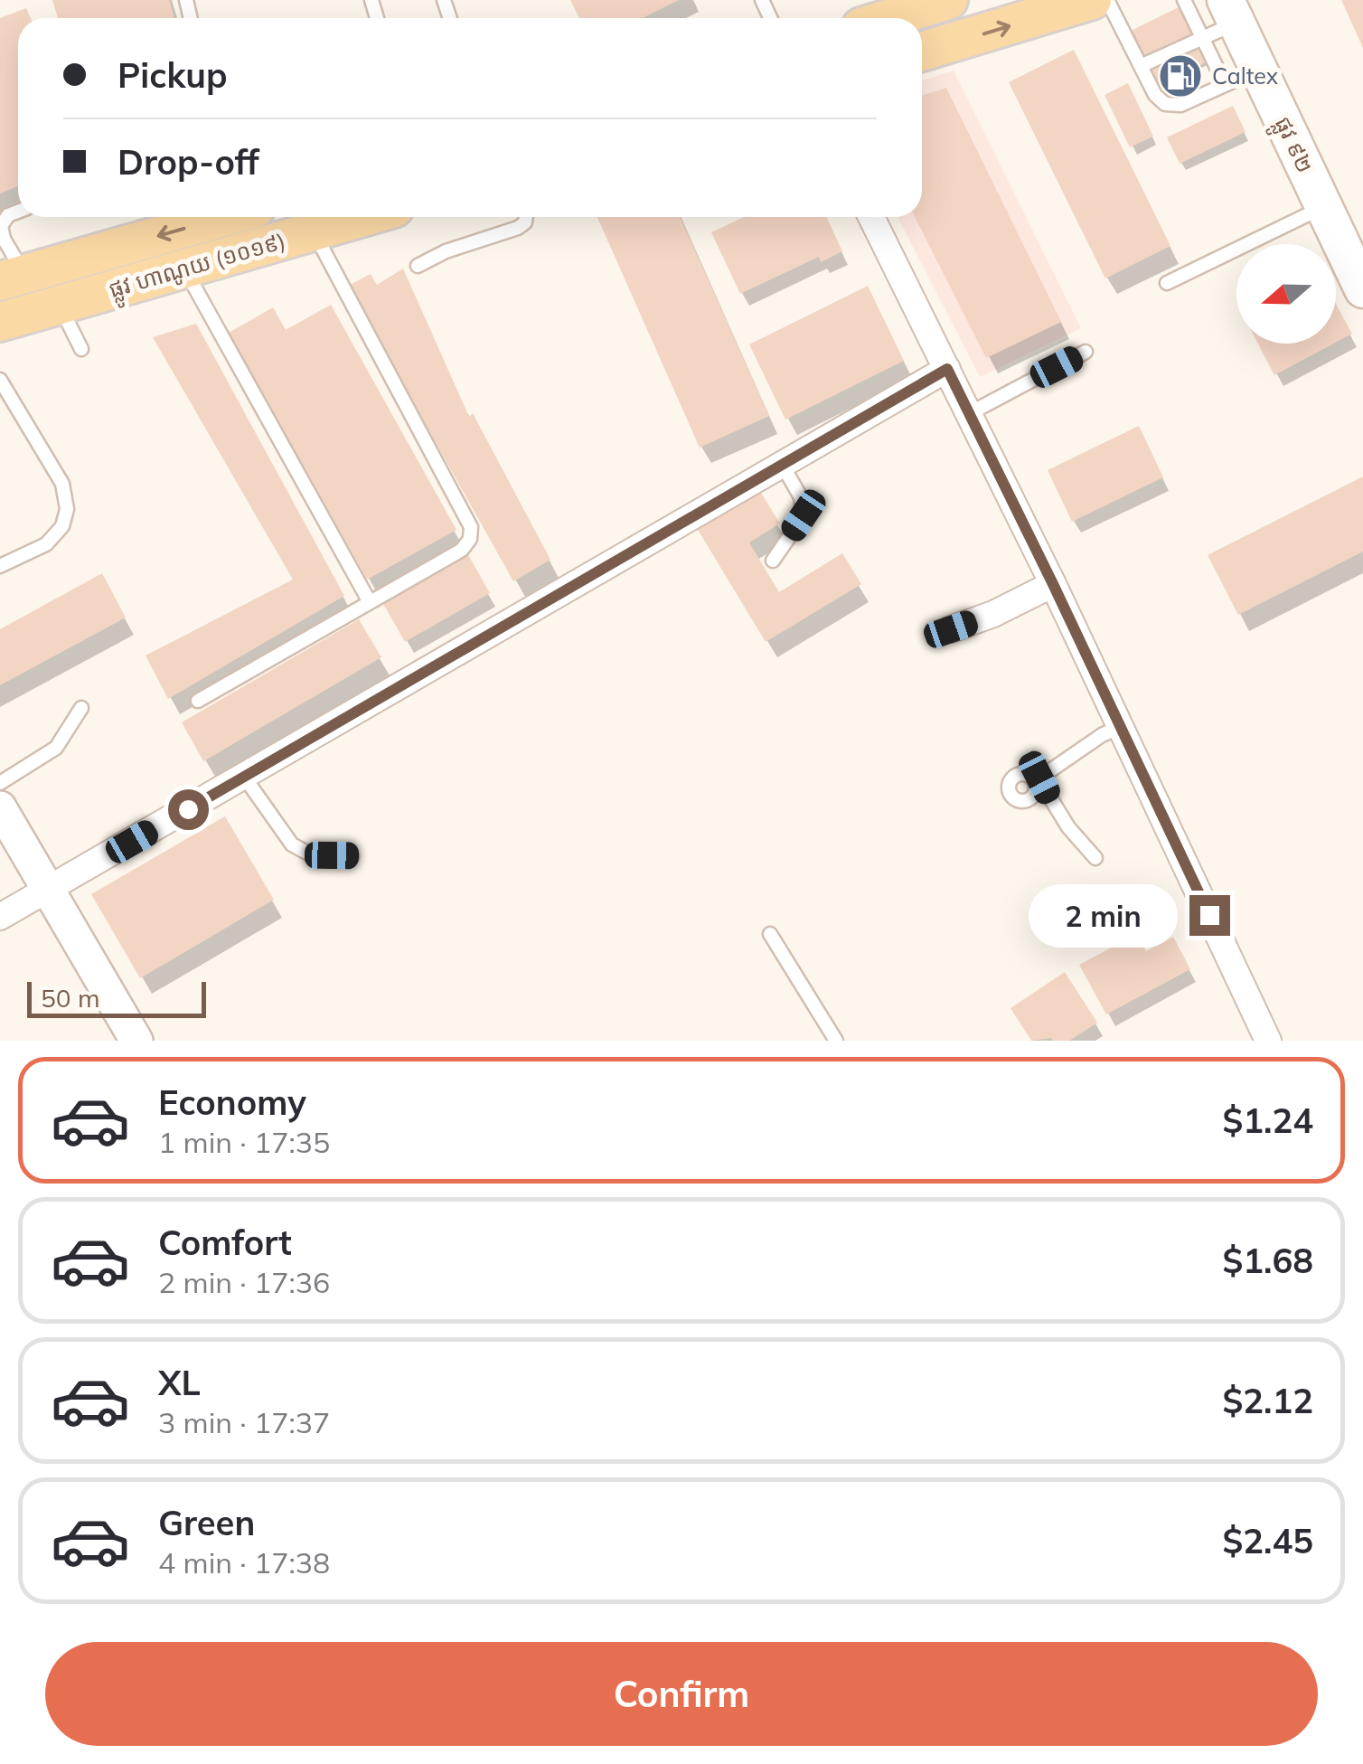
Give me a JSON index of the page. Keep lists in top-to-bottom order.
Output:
{
  "streets": {
    "main road": ["ផ្លូវ ៩២", "ផ្លូវ ហាណូយ (១០១៩)"]
  },
  "places": {
    "fuel station": ["Caltex"]
  },
  "scale_bar": "50 m",
  "north": "left",
  "page": {
    "banner": ["Pickup", "Drop-off"],
    "bubble": "2 min",
    "scale": "50 m",
    "list": [
      {
        "name": "Economy",
        "note": "1 min · 17:35",
        "value": "$1.24"
      },
      {
        "name": "Comfort",
        "note": "2 min · 17:36",
        "value": "$1.68"
      },
      {
        "name": "XL",
        "note": "3 min · 17:37",
        "value": "$2.12"
      },
      {
        "name": "Green",
        "note": "4 min · 17:38",
        "value": "$2.45"
      }
    ],
    "buttons": "Confirm"
  }
}
